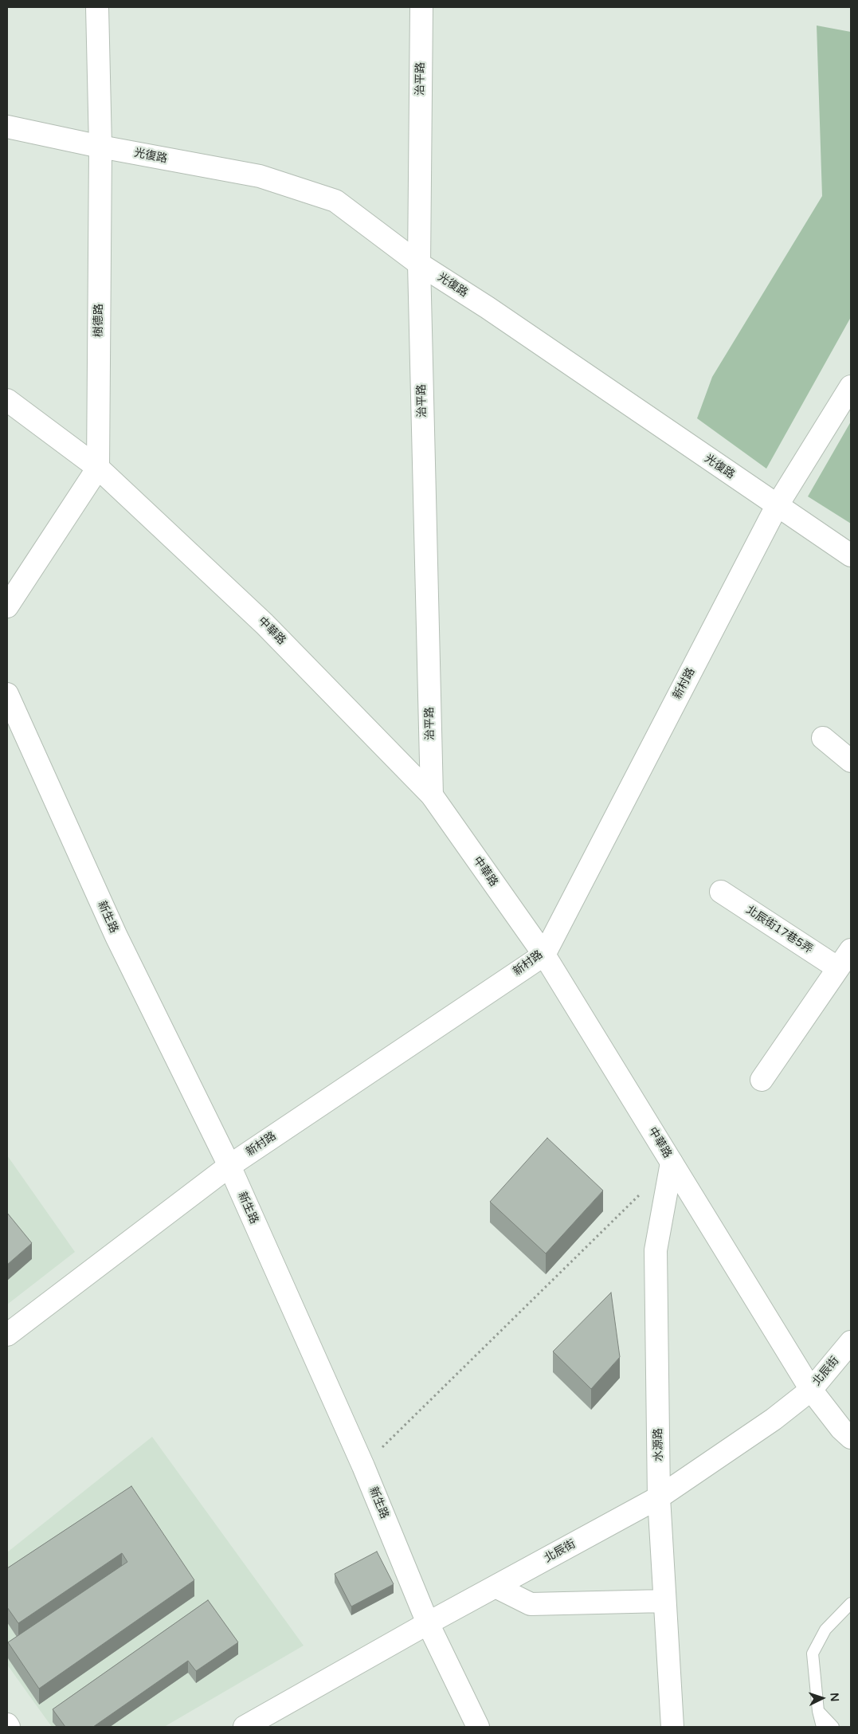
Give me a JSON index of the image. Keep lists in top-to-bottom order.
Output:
{
  "streets": {
    "street": [
      "治平路",
      "光復路",
      "樹德路",
      "中華路",
      "新村路",
      "新生路",
      "北辰街17巷5弄",
      "北辰街",
      "水源路"
    ]
  },
  "crossings": [
    ["治平路", "光復路"],
    ["治平路", "中華路"],
    ["光復路", "樹德路"],
    ["光復路", "新村路"],
    ["樹德路", "中華路"],
    ["中華路", "新村路"],
    ["中華路", "北辰街"],
    ["中華路", "水源路"],
    ["新村路", "新生路"],
    ["新生路", "北辰街"],
    ["北辰街", "水源路"]
  ],
  "north": "right"
}
